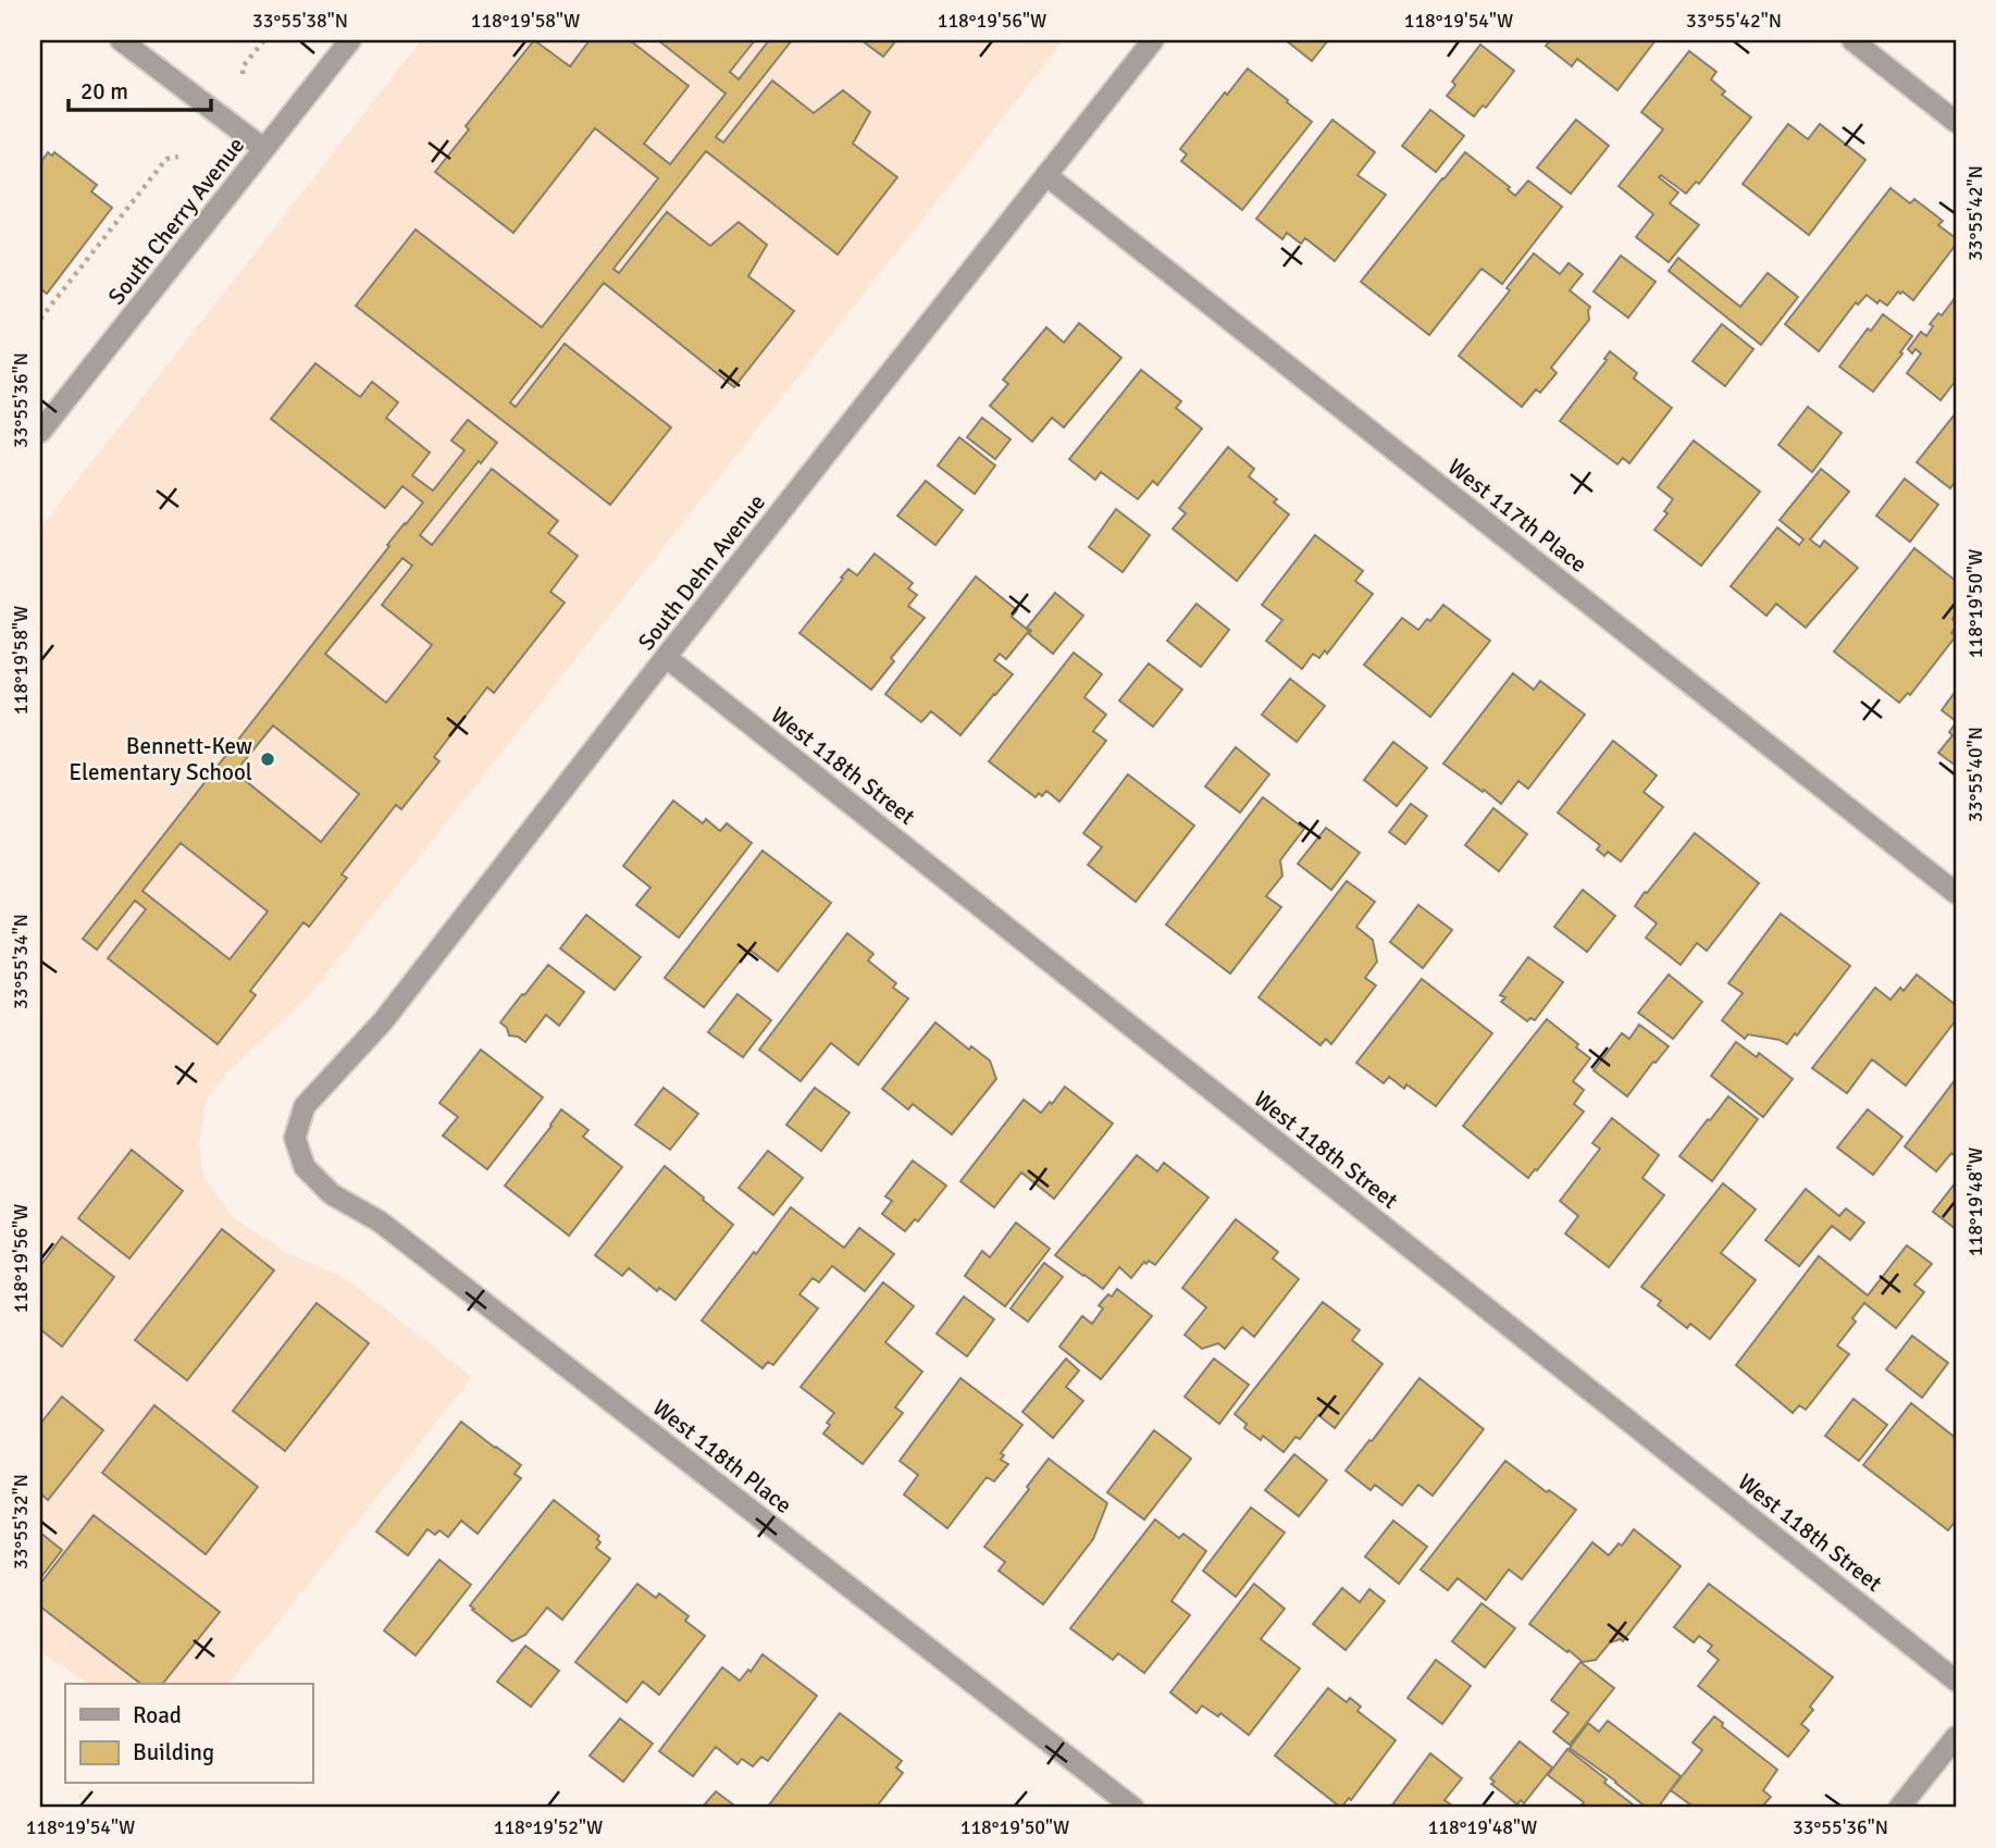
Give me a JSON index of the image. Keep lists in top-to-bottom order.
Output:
{
  "streets": {
    "street": [
      "South Cherry Avenue",
      "West 117th Place",
      "South Dehn Avenue",
      "West 118th Street",
      "West 118th Place"
    ]
  },
  "crossings": [
    ["West 117th Place", "South Dehn Avenue"],
    ["South Dehn Avenue", "West 118th Street"],
    ["South Dehn Avenue", "West 118th Place"]
  ],
  "places": ["Bennett-Kew Elementary School"],
  "legend": ["Road", "Building"],
  "scale_bar": "20 m",
  "coordinates": [
    "33°55'38\"N",
    "118°19'58\"W",
    "118°19'56\"W",
    "118°19'54\"W",
    "33°55'42\"N",
    "33°55'36\"N",
    "118°19'50\"W",
    "33°55'40\"N",
    "33°55'34\"N",
    "118°19'48\"W",
    "33°55'32\"N",
    "118°19'52\"W"
  ]
}
